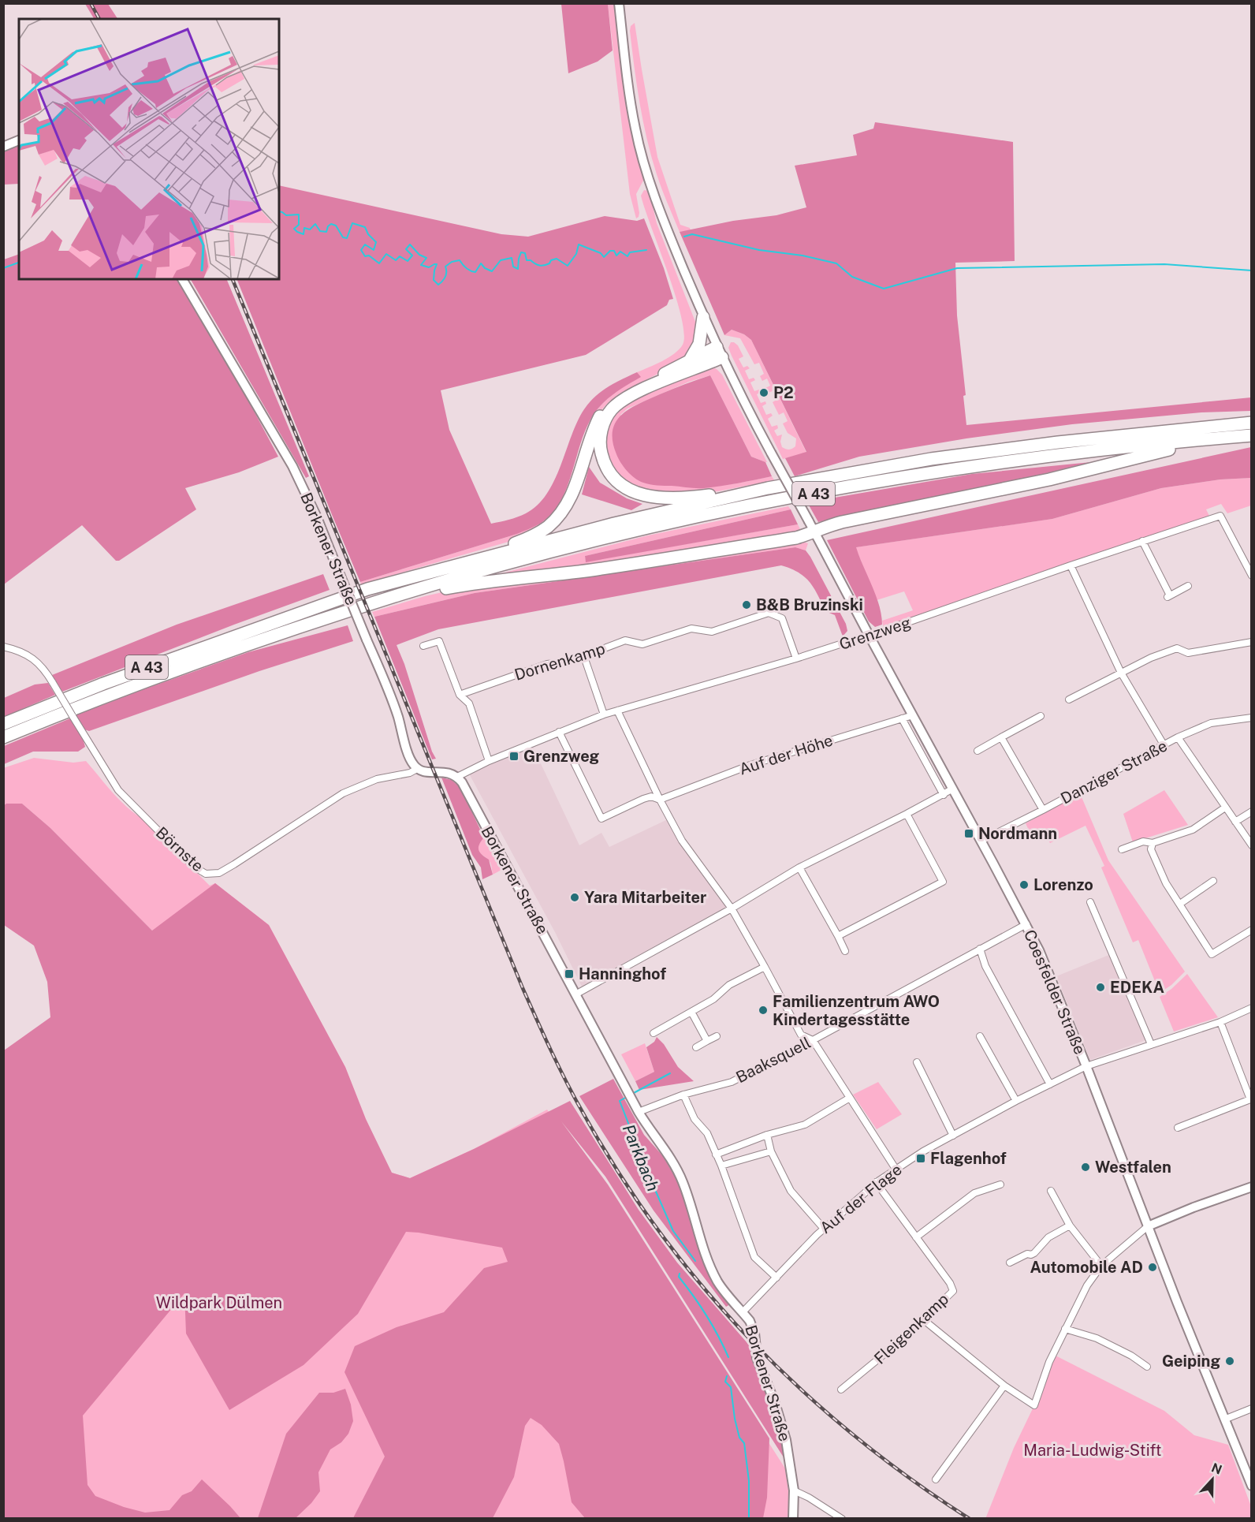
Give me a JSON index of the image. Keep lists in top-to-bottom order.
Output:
{
  "streets": {
    "highway": ["A 43"],
    "street": [
      "Borkener Straße",
      "Grenzweg",
      "Dornenkamp",
      "Auf der Höhe",
      "Danziger Straße",
      "Börnste",
      "Coesfelder Straße",
      "Baaksquell",
      "Auf der Flage",
      "Fleigenkamp"
    ]
  },
  "crossings": [
    ["Borkener Straße", "Grenzweg"],
    ["Borkener Straße", "Börnste"],
    ["Borkener Straße", "Baaksquell"],
    ["Borkener Straße", "Auf der Flage"],
    ["Grenzweg", "Dornenkamp"],
    ["Grenzweg", "Auf der Höhe"],
    ["Grenzweg", "Coesfelder Straße"],
    ["Auf der Höhe", "Coesfelder Straße"],
    ["Danziger Straße", "Coesfelder Straße"],
    ["Coesfelder Straße", "Baaksquell"],
    ["Coesfelder Straße", "Auf der Flage"],
    ["Auf der Flage", "Fleigenkamp"]
  ],
  "water": ["Parkbach"],
  "parks": ["Wildpark Dülmen", "Maria-Ludwig-Stift"],
  "places": {
    "other": [
      "P2",
      "B&B Bruzinski",
      "Lorenzo",
      "Yara Mitarbeiter",
      "EDEKA",
      "Familienzentrum AWO Kindertagesstätte",
      "Westfalen",
      "Automobile AD",
      "Geiping"
    ],
    "transit": [
      "Grenzweg",
      "Nordmann",
      "Hanninghof",
      "Flagenhof"
    ]
  },
  "north": "top"
}
